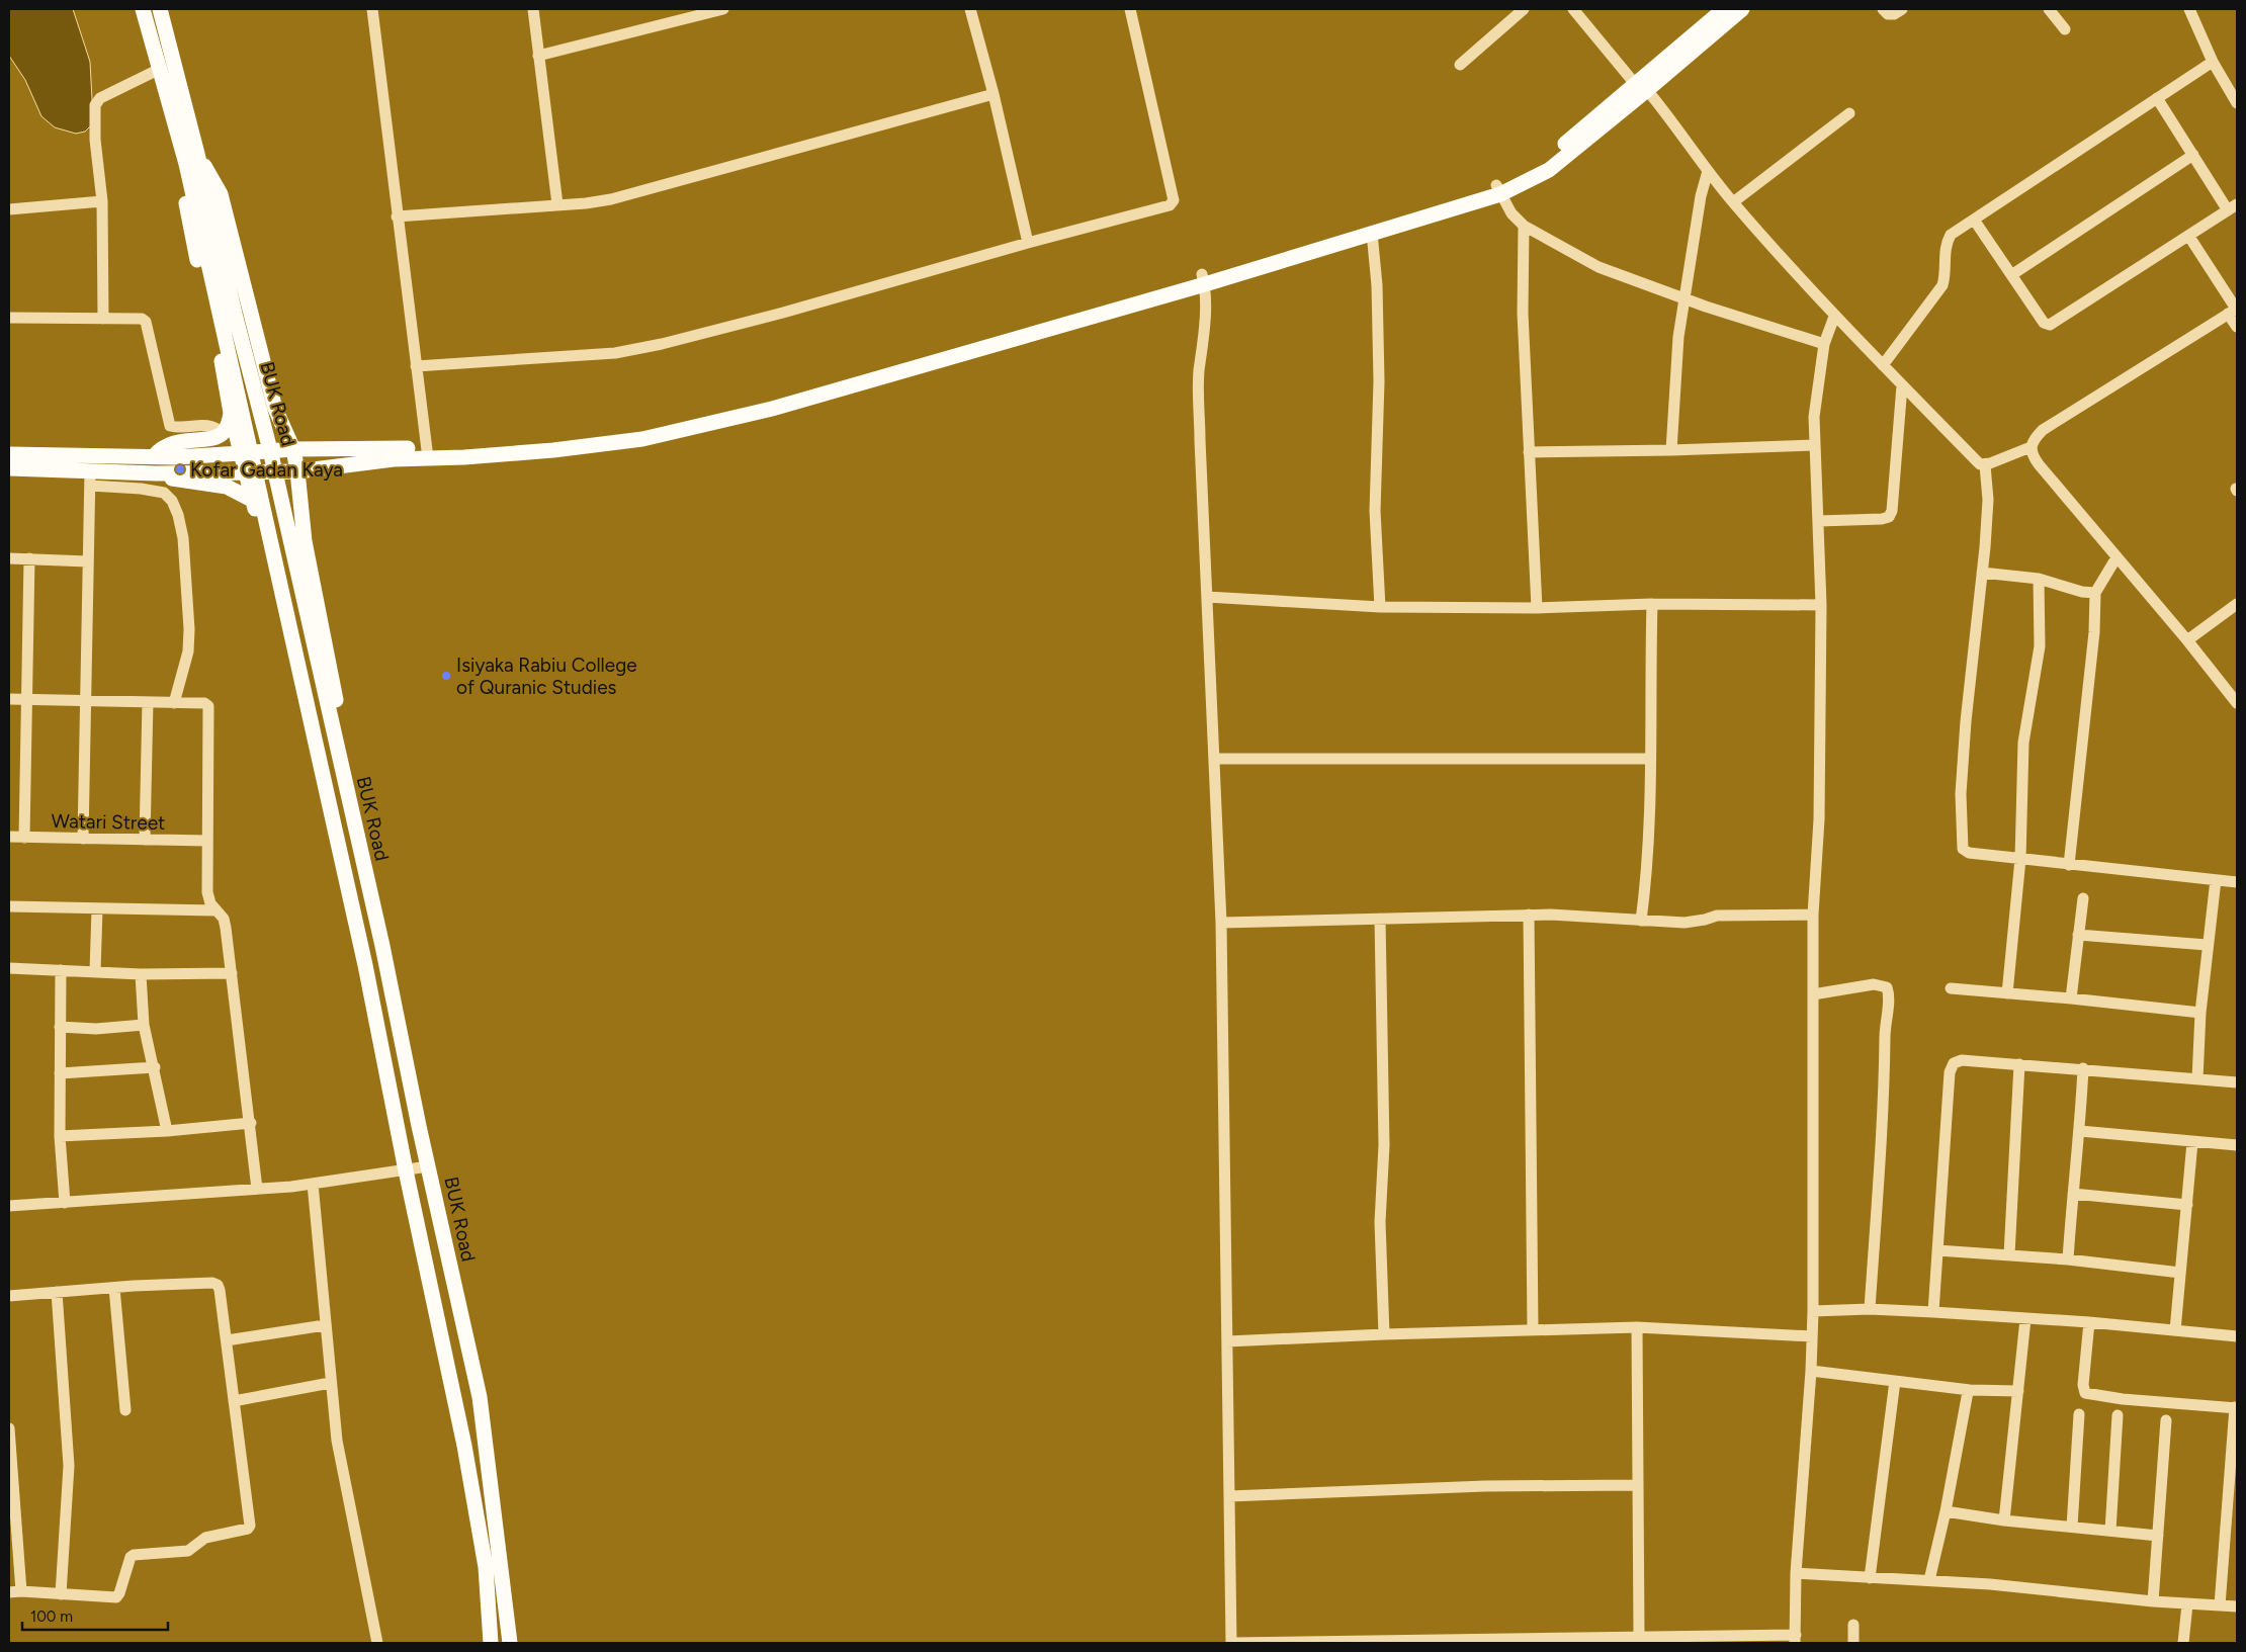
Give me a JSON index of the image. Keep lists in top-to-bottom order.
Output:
{
  "streets": {
    "main road": ["BUK Road"],
    "street": ["Watari Street"]
  },
  "places": ["Kofar Gadan Kaya", "Isiyaka Rabiu College of Quranic Studies"],
  "scale_bar": "100 m"
}
